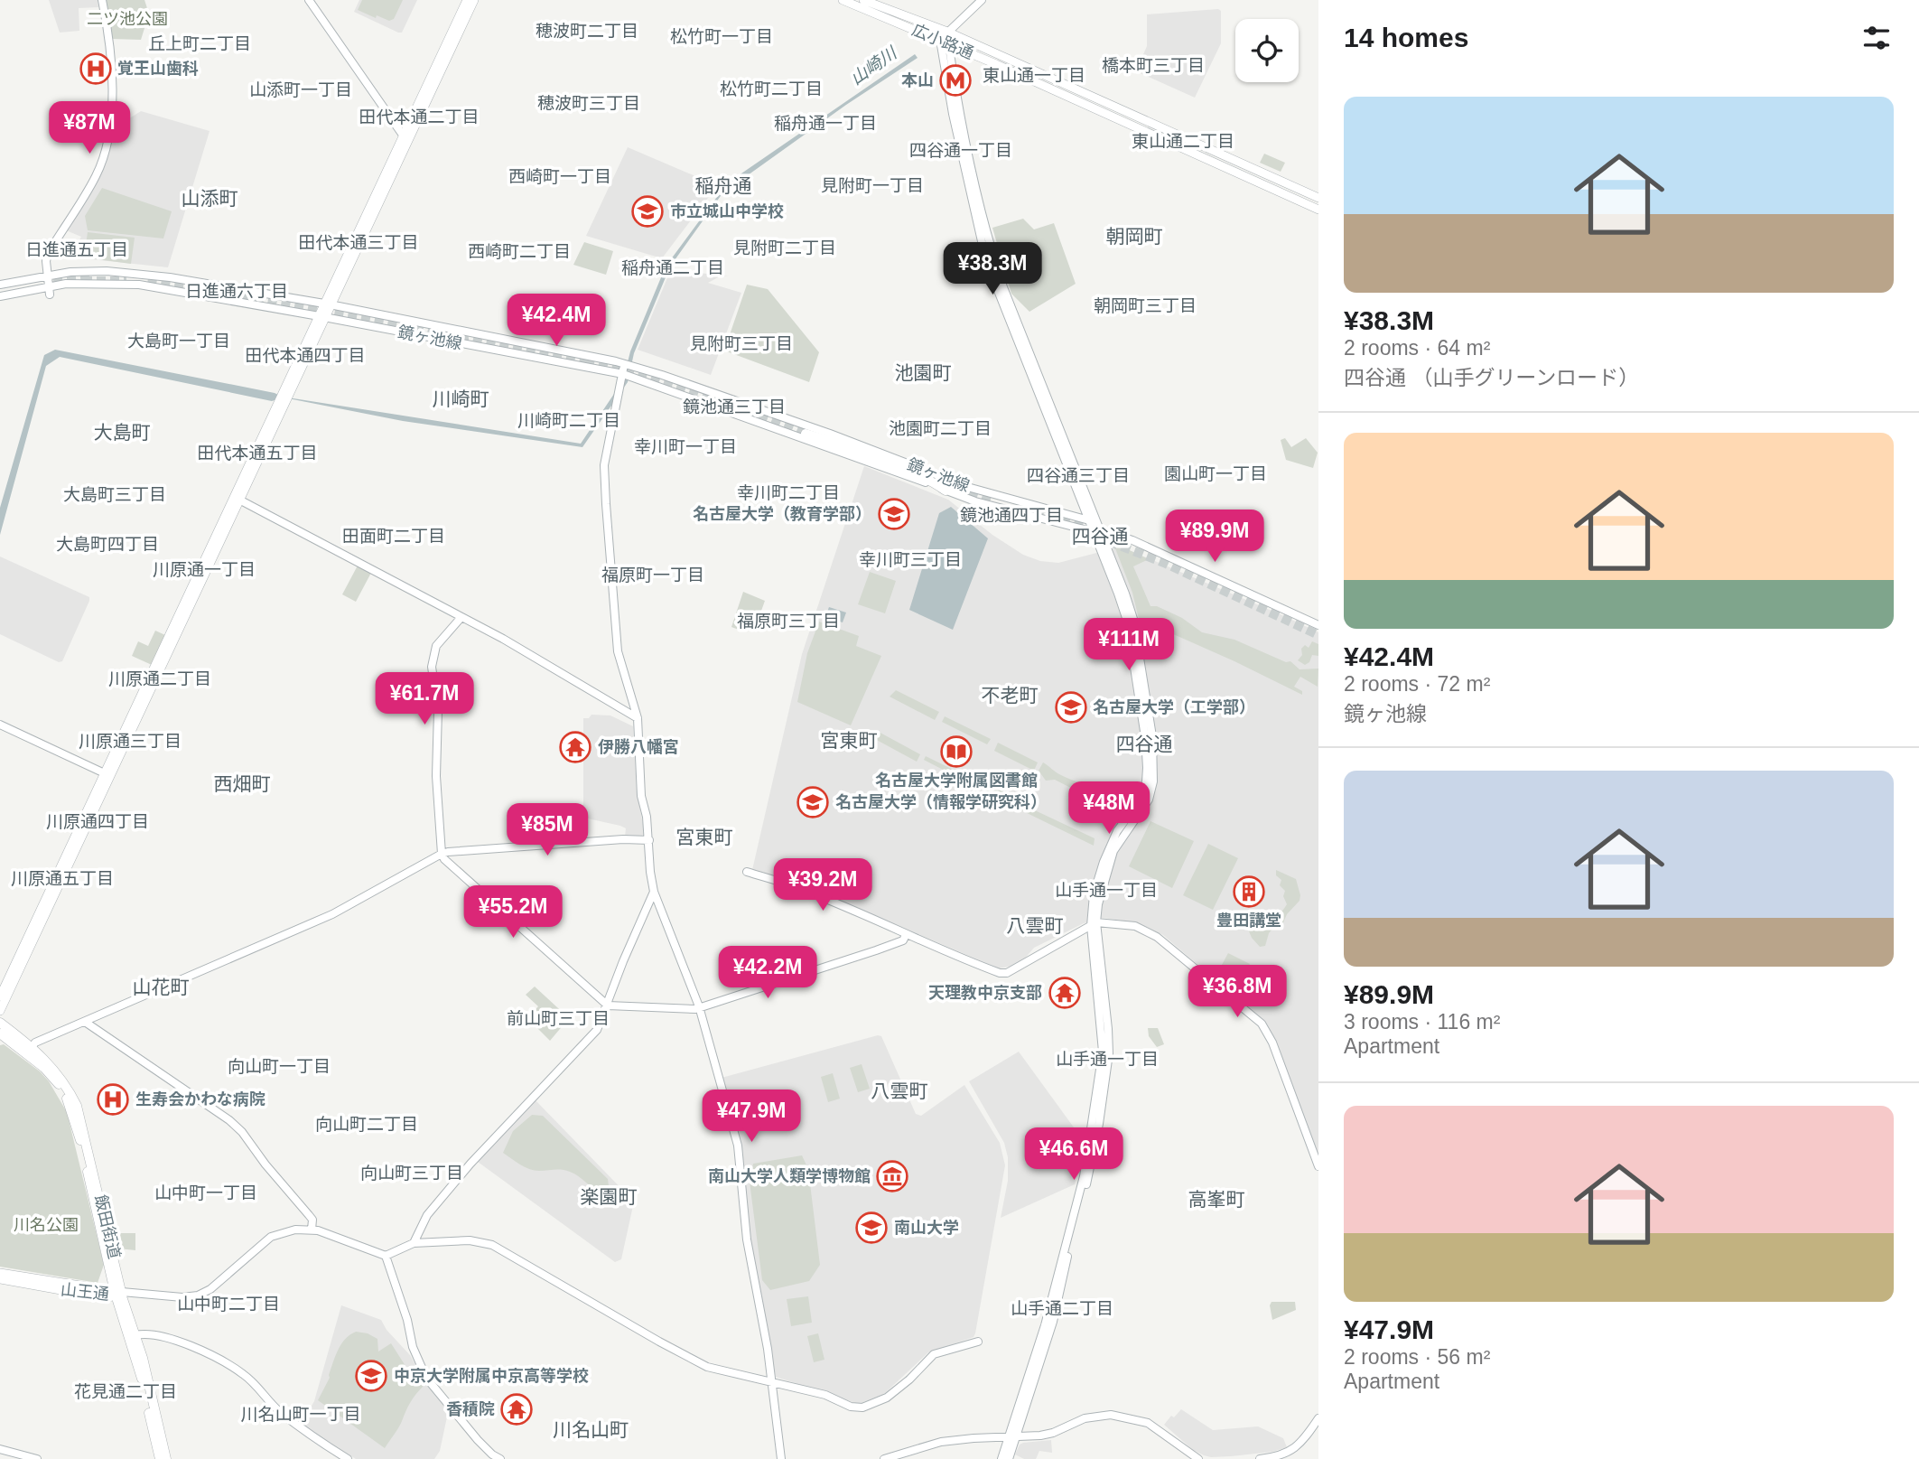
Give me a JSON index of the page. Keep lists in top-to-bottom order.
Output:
{
  "streets": {
    "highway": ["飯田街道"],
    "main road": ["広小路通", "山王通"],
    "street": ["鏡ヶ池線"]
  },
  "crossings": [
    ["飯田街道", "山王通"]
  ],
  "districts": [
    "穂波町二丁目",
    "松竹町一丁目",
    "丘上町二丁目",
    "橋本町三丁目",
    "東山通一丁目",
    "松竹町二丁目",
    "山添町一丁目",
    "穂波町三丁目",
    "田代本通二丁目",
    "稲舟通一丁目",
    "東山通二丁目",
    "四谷通一丁目",
    "西崎町一丁目",
    "稲舟通",
    "見附町一丁目",
    "山添町",
    "朝岡町",
    "田代本通三丁目",
    "見附町二丁目",
    "日進通五丁目",
    "西崎町二丁目",
    "稲舟通二丁目",
    "日進通六丁目",
    "朝岡町三丁目",
    "大島町一丁目",
    "見附町三丁目",
    "田代本通四丁目",
    "池園町",
    "川崎町",
    "鏡池通三丁目",
    "川崎町二丁目",
    "池園町二丁目",
    "大島町",
    "幸川町一丁目",
    "田代本通五丁目",
    "園山町一丁目",
    "四谷通三丁目",
    "幸川町二丁目",
    "大島町三丁目",
    "鏡池通四丁目",
    "田面町二丁目",
    "四谷通",
    "大島町四丁目",
    "幸川町三丁目",
    "川原通一丁目",
    "福原町一丁目",
    "福原町三丁目",
    "川原通二丁目",
    "不老町",
    "宮東町",
    "川原通三丁目",
    "四谷通",
    "西畑町",
    "川原通四丁目",
    "宮東町",
    "川原通五丁目",
    "山手通一丁目",
    "八雲町",
    "山花町",
    "前山町三丁目",
    "山手通一丁目",
    "向山町一丁目",
    "八雲町",
    "向山町二丁目",
    "向山町三丁目",
    "山中町一丁目",
    "楽園町",
    "高峯町",
    "山中町二丁目",
    "山手通二丁目",
    "花見通二丁目",
    "川名山町一丁目",
    "川名山町"
  ],
  "water": ["山崎川"],
  "parks": ["二ツ池公園", "川名公園"],
  "places": {
    "hospital": ["覚王山歯科", "生寿会かわな病院"],
    "metro station": ["本山"],
    "school or university": [
      "市立城山中学校",
      "名古屋大学（教育学部）",
      "名古屋大学（工学部）",
      "名古屋大学（情報学研究科）",
      "南山大学",
      "中京大学附属中京高等学校"
    ],
    "temple": ["伊勝八幡宮", "天理教中京支部", "香積院"],
    "library": ["名古屋大学附属図書館"],
    "building": ["豊田講堂"],
    "museum": ["南山大学人類学博物館"]
  },
  "page": {
    "heading": "14 homes",
    "list": [
      {
        "name": "¥38.3M",
        "note": "2 rooms · 64 m² · 四谷通 （山手グリーンロード）"
      },
      {
        "name": "¥42.4M",
        "note": "2 rooms · 72 m² · 鏡ヶ池線"
      },
      {
        "name": "¥89.9M",
        "note": "3 rooms · 116 m² · Apartment"
      },
      {
        "name": "¥47.9M",
        "note": "2 rooms · 56 m² · Apartment"
      }
    ],
    "price": [
      "¥87M",
      "¥38.3M",
      "¥42.4M",
      "¥89.9M",
      "¥111M",
      "¥61.7M",
      "¥48M",
      "¥85M",
      "¥39.2M",
      "¥55.2M",
      "¥42.2M",
      "¥36.8M",
      "¥47.9M",
      "¥46.6M"
    ]
  }
}
